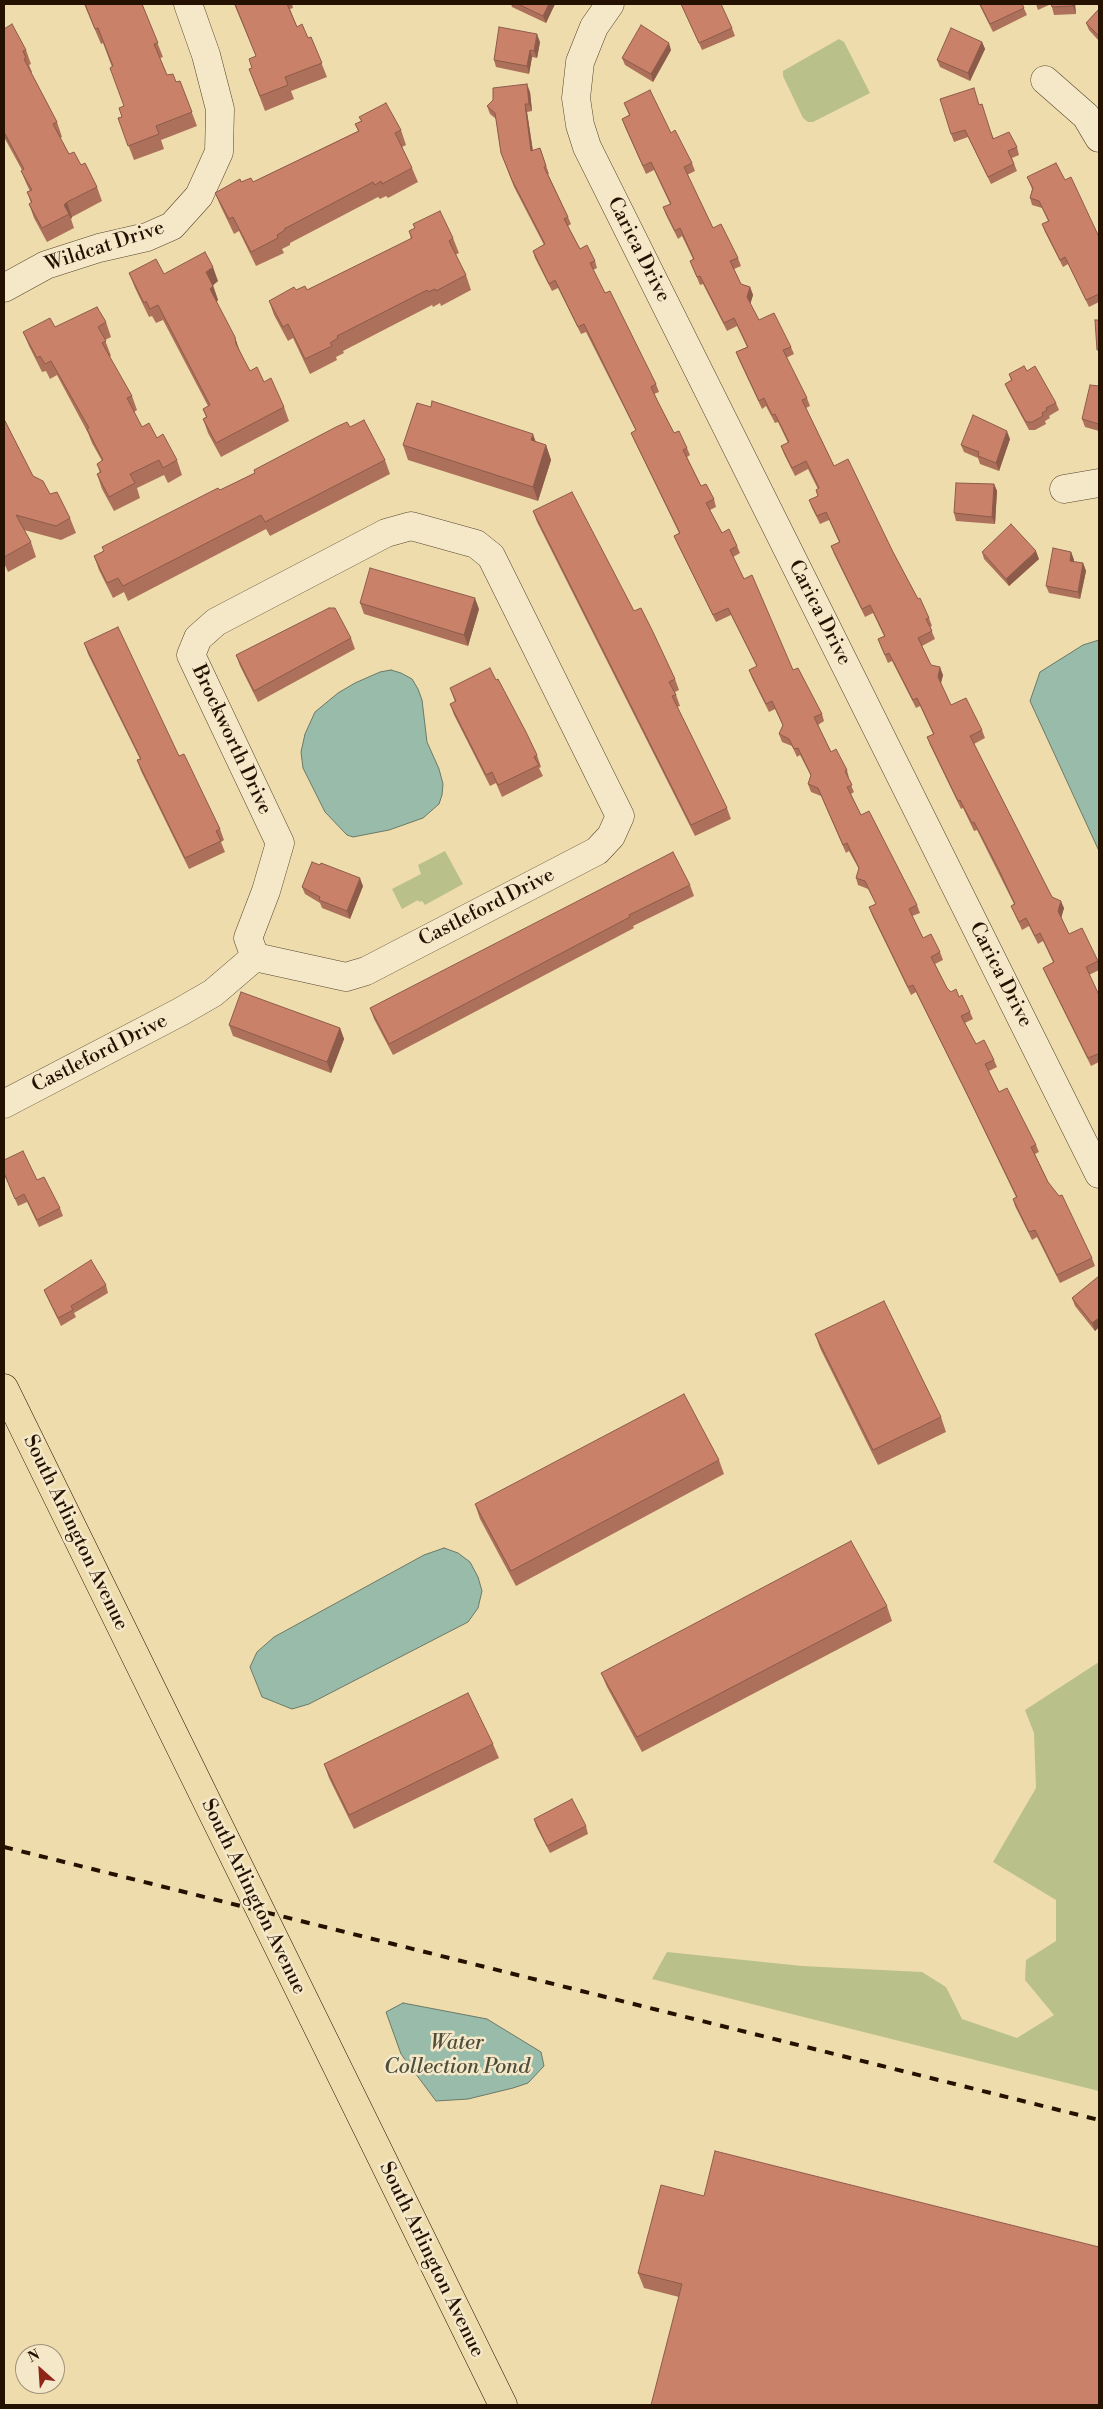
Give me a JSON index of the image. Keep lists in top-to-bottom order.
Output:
{
  "streets": {
    "main road": ["South Arlington Avenue"],
    "street": [
      "Wildcat Drive",
      "Carica Drive",
      "Brockworth Drive",
      "Castleford Drive"
    ]
  },
  "crossings": [
    ["Brockworth Drive", "Castleford Drive"]
  ],
  "water": ["Water Collection Pond"],
  "north": "top left"
}
